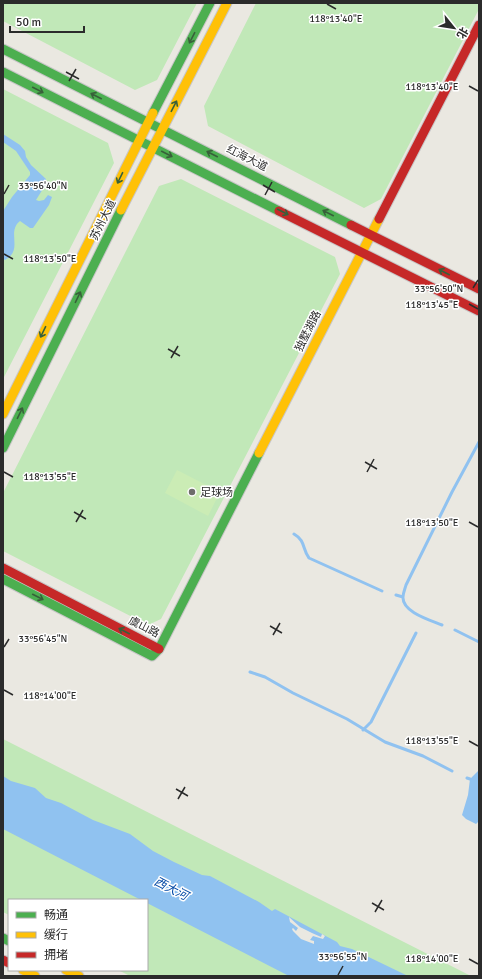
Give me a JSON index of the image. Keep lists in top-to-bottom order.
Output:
{
  "streets": {
    "street": [
      "红海大道",
      "苏州大道",
      "独墅湖路",
      "虞山路"
    ]
  },
  "crossings": [
    ["红海大道", "苏州大道"],
    ["红海大道", "独墅湖路"],
    ["独墅湖路", "虞山路"]
  ],
  "water": ["西大河"],
  "places": ["足球场"],
  "legend": ["畅通", "缓行", "拥堵"],
  "scale_bar": "50 m",
  "north": "bottom right",
  "coordinates": [
    "118°13'40\"E",
    "33°56'40\"N",
    "118°13'50\"E",
    "33°56'50\"N",
    "118°13'45\"E",
    "118°13'55\"E",
    "33°56'45\"N",
    "118°14'00\"E",
    "33°56'55\"N"
  ]
}
